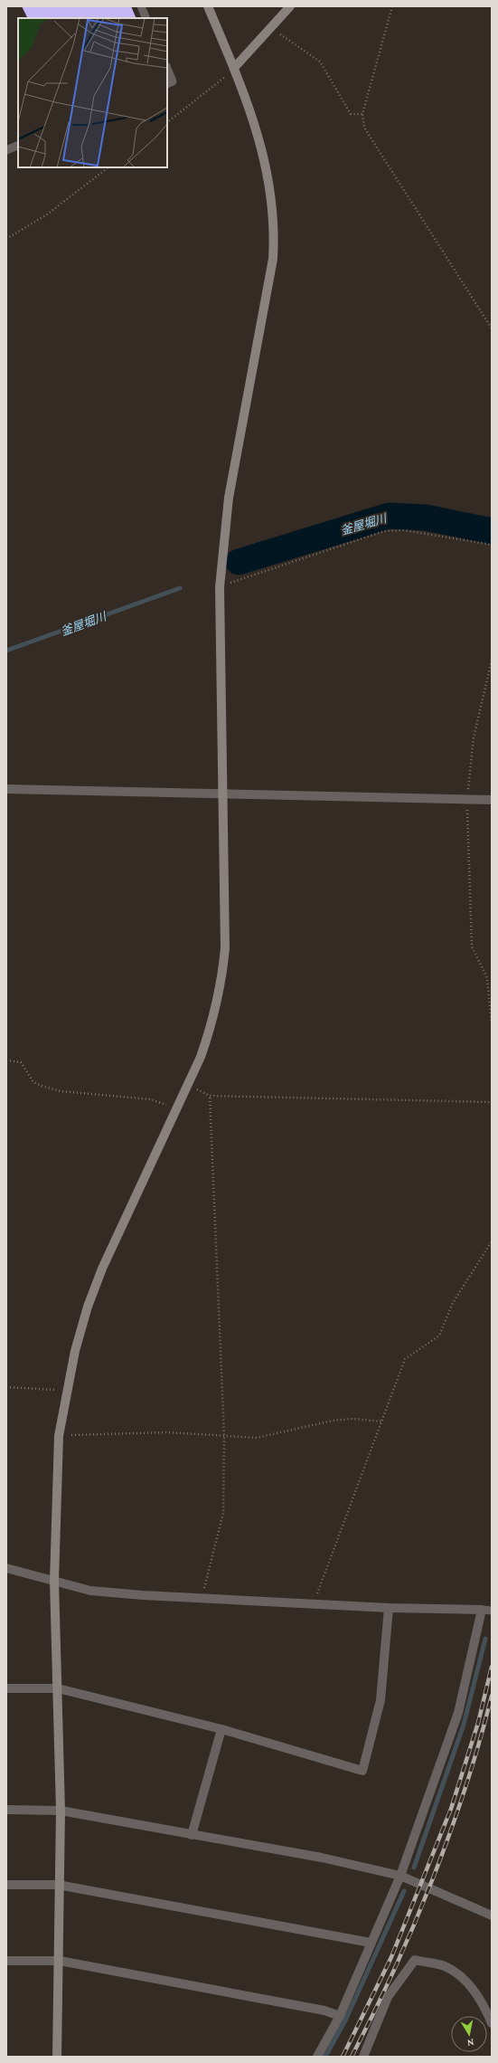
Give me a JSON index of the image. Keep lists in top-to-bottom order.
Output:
{
  "water": ["釜屋堀川"],
  "north": "bottom"
}
